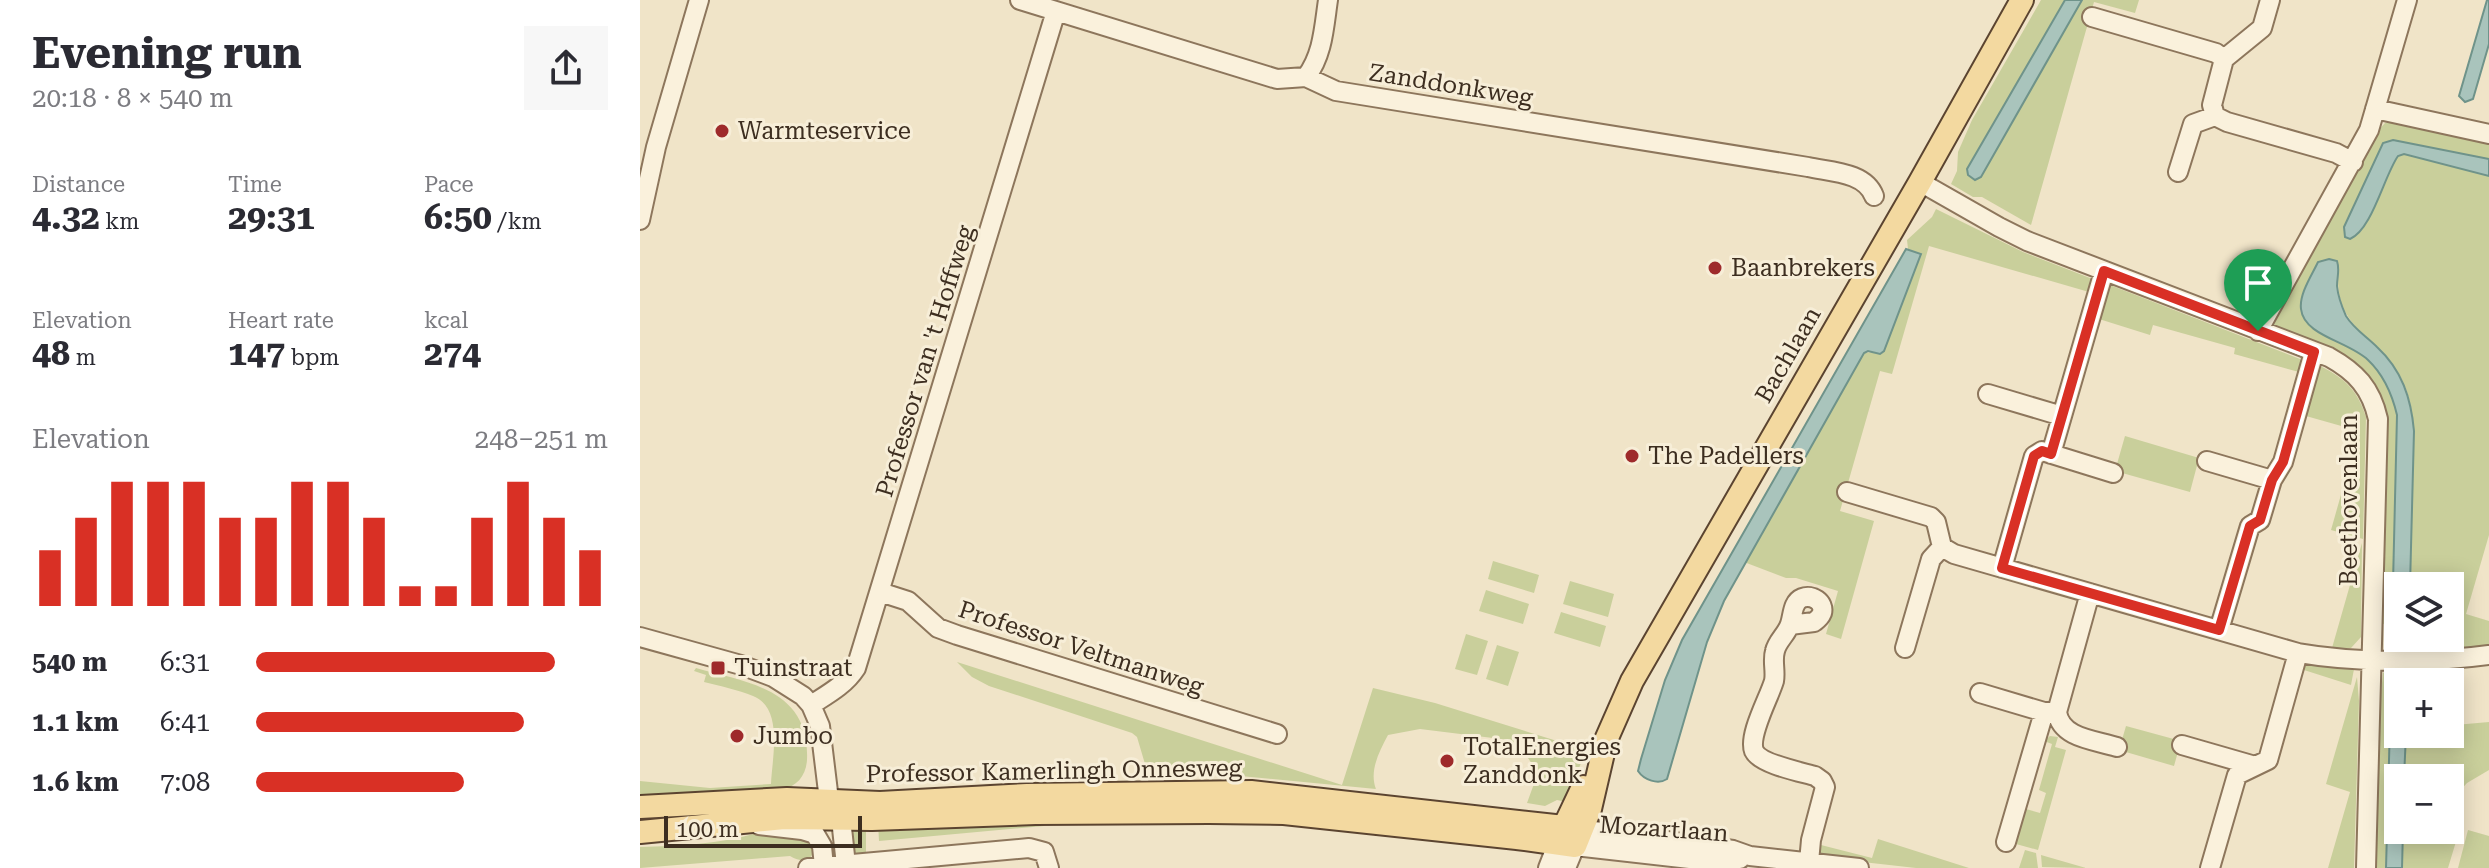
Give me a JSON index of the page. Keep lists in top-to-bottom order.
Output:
{
  "streets": {
    "main road": ["Bachlaan", "Professor Kamerlingh Onnesweg"],
    "street": [
      "Zanddonkweg",
      "Professor van 't Hoffweg",
      "Beethovenlaan",
      "Professor Veltmanweg",
      "Mozartlaan"
    ]
  },
  "crossings": [
    ["Zanddonkweg", "Professor van 't Hoffweg"],
    ["Bachlaan", "Beethovenlaan"],
    ["Bachlaan", "Professor Kamerlingh Onnesweg"],
    ["Bachlaan", "Mozartlaan"],
    ["Professor van 't Hoffweg", "Professor Veltmanweg"],
    ["Professor Kamerlingh Onnesweg", "Mozartlaan"]
  ],
  "places": {
    "other": [
      "Warmteservice",
      "Baanbrekers",
      "The Padellers",
      "Jumbo",
      "TotalEnergies Zanddonk"
    ],
    "transit": ["Tuinstraat"]
  },
  "scale_bar": "100 m",
  "page": {
    "heading": ["Evening run", "20:18 · 8 × 540 m"],
    "stats": [
      ["Distance", "4.32 km"],
      ["Time", "29:31"],
      ["Pace", "6:50 /km"],
      ["Elevation", "48 m"],
      ["Heart rate", "147 bpm"],
      ["kcal", "274"]
    ],
    "chart": ["Elevation", "248–251 m"],
    "map_buttons": ["+", "−"],
    "list": [
      {
        "name": "540 m",
        "note": "6:31"
      },
      {
        "name": "1.1 km",
        "note": "6:41"
      },
      {
        "name": "1.6 km",
        "note": "7:08"
      }
    ],
    "scale": "100 m"
  }
}
